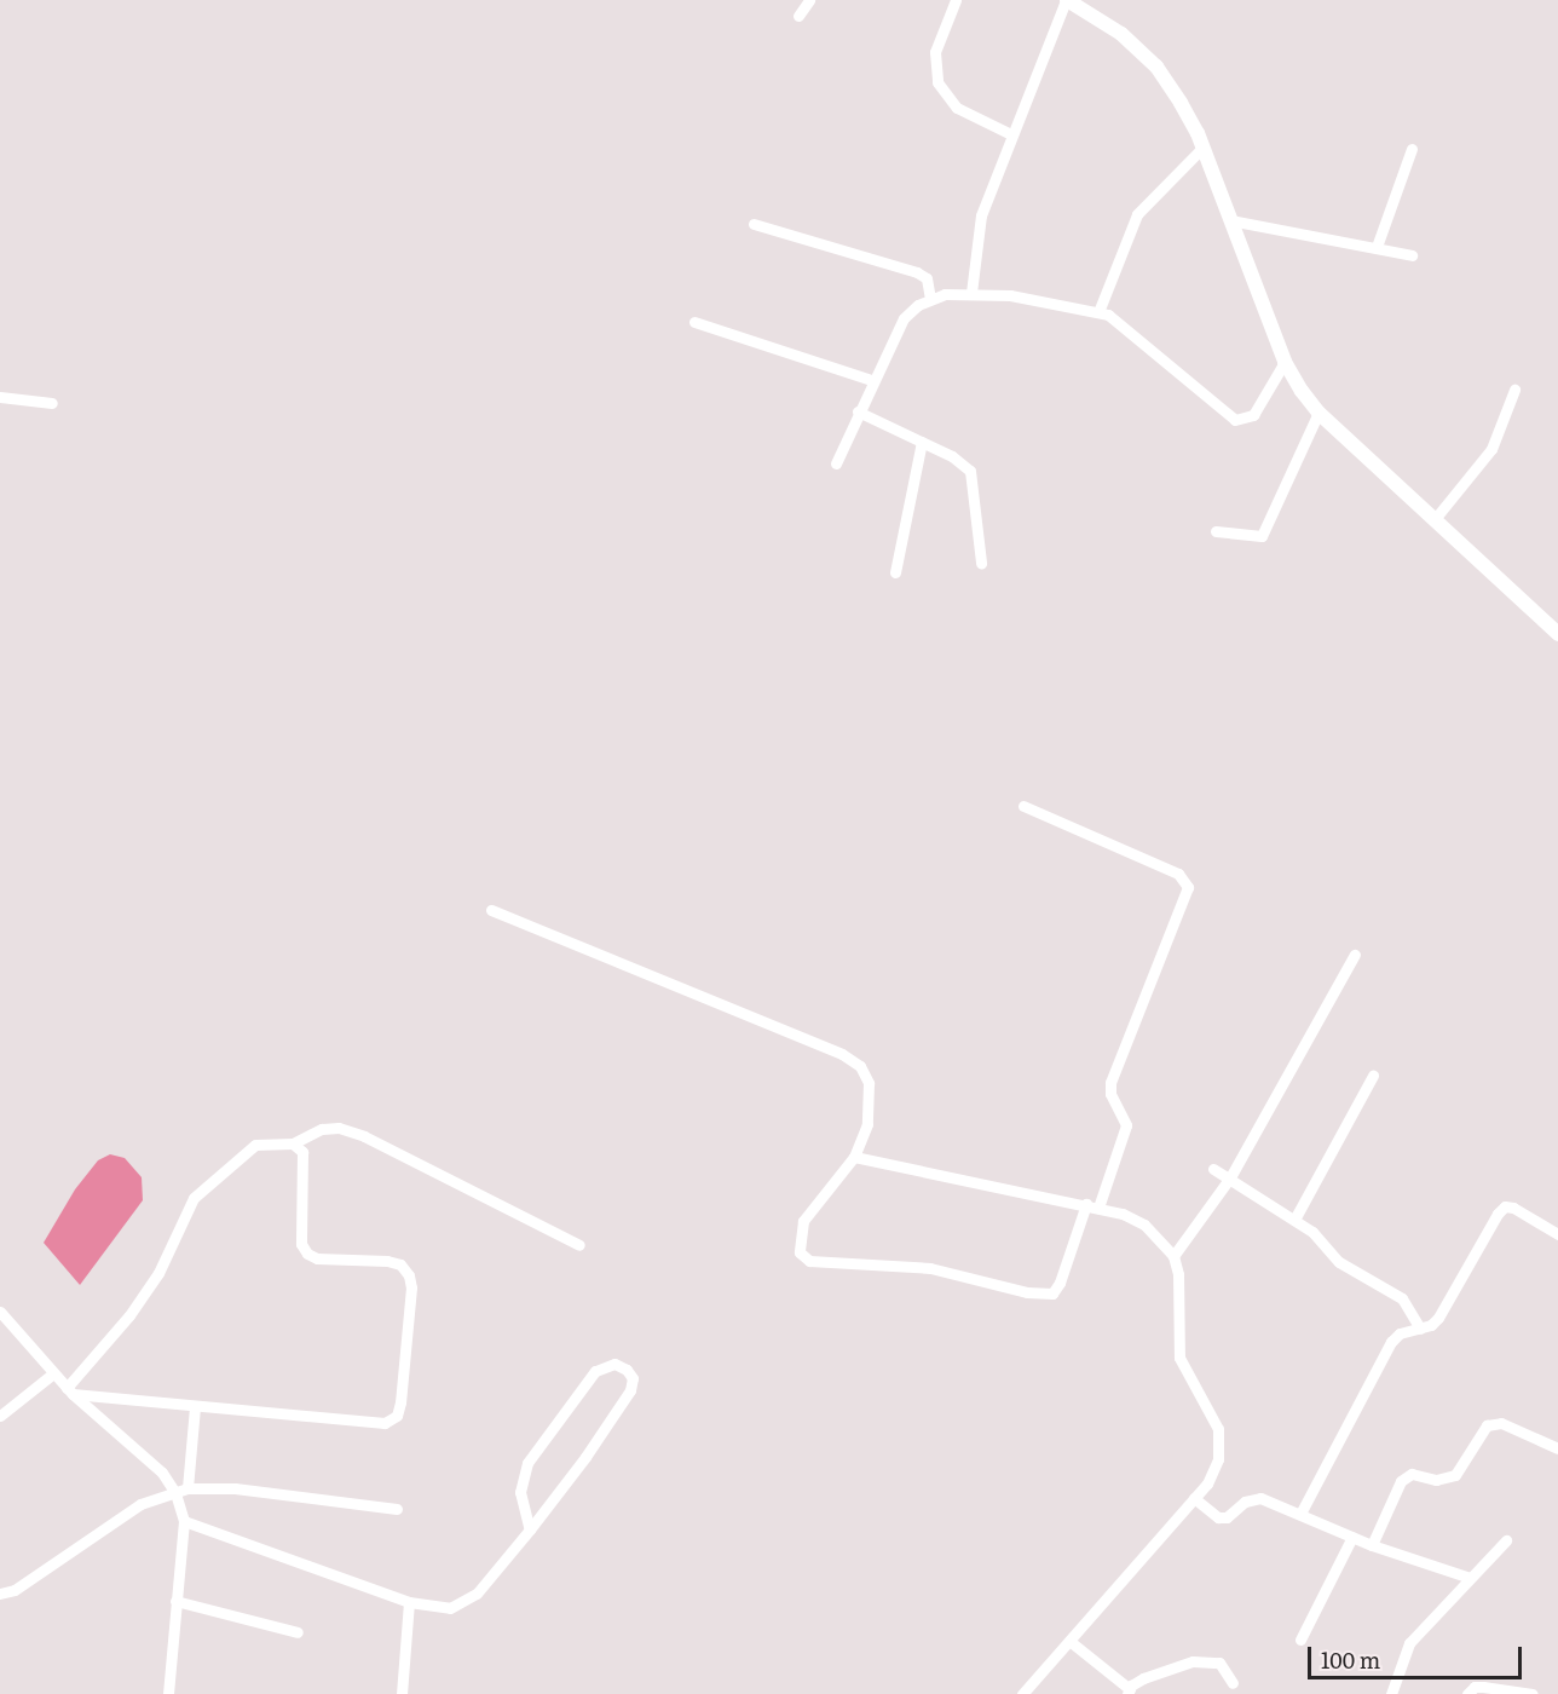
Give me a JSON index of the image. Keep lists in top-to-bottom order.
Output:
{
  "scale_bar": "100 m"
}
